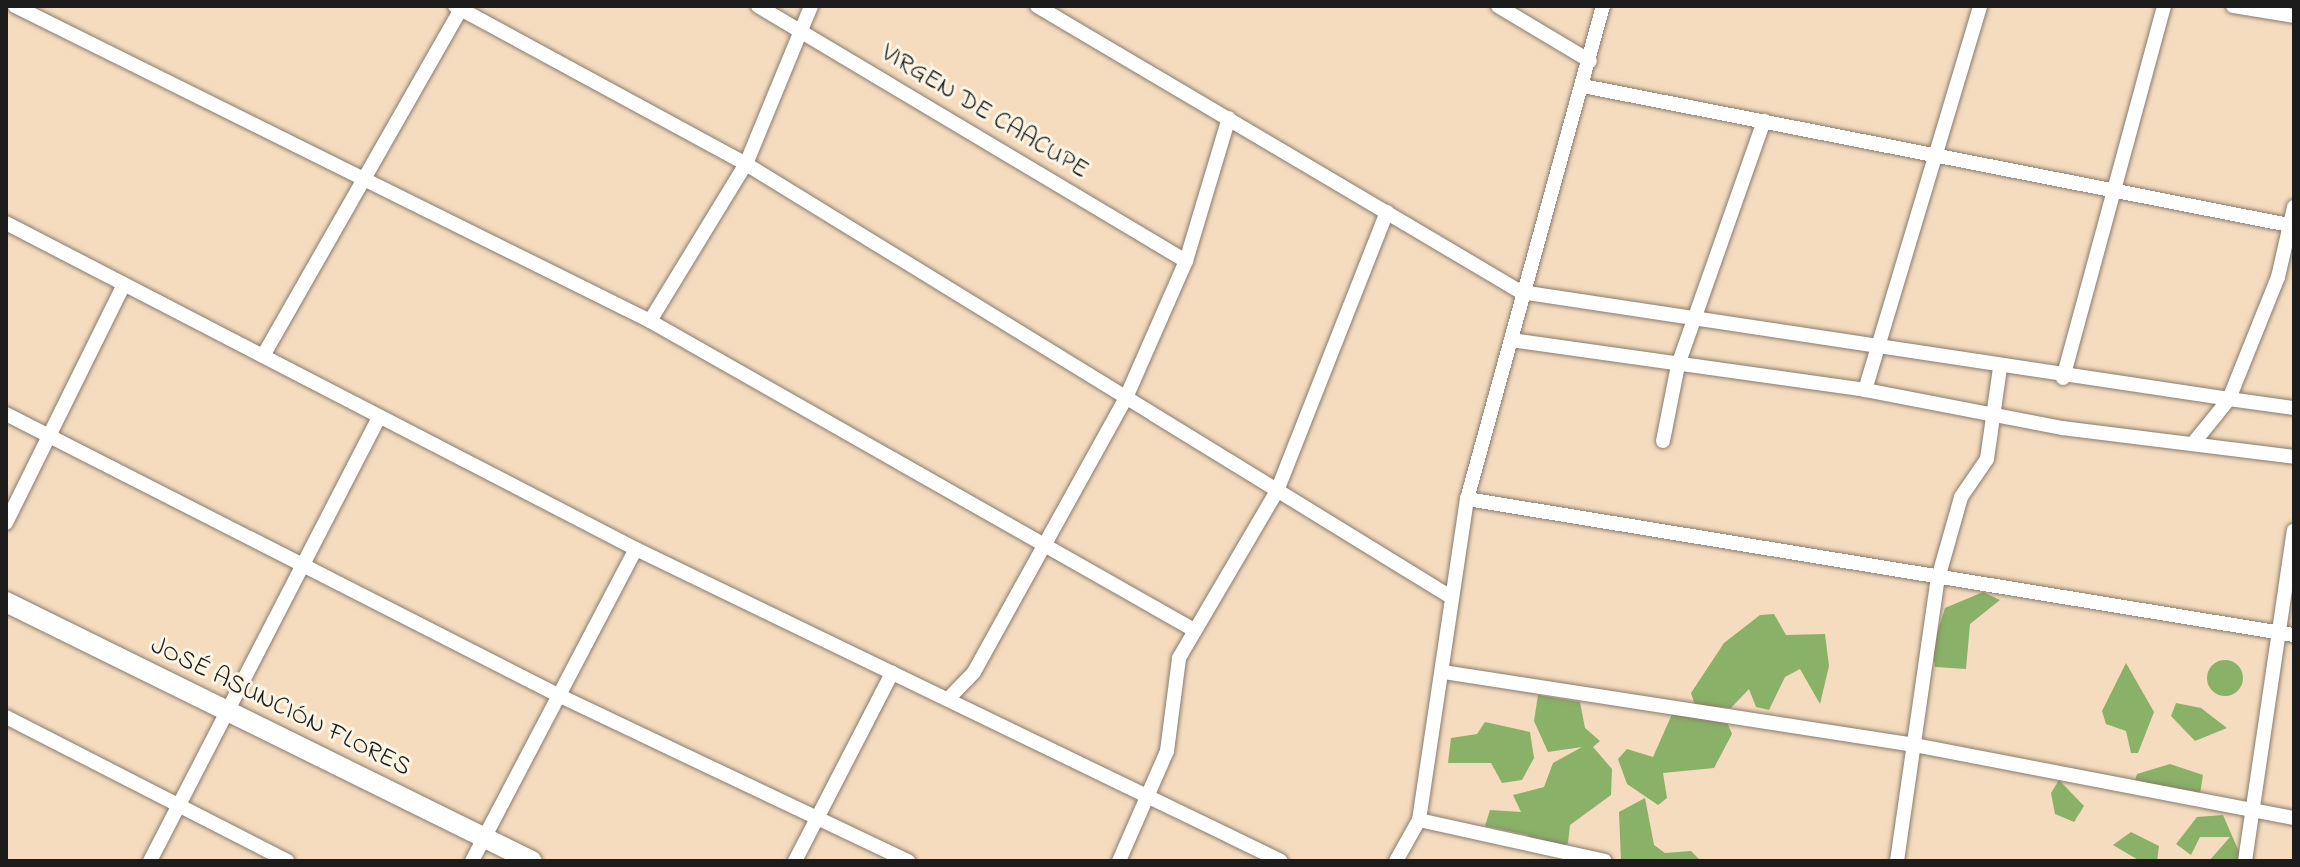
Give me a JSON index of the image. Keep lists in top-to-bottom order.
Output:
{
  "streets": {
    "street": ["VIRGEN DE CAACUPE", "JOSÉ ASUNCIÓN FLORES"]
  }
}
